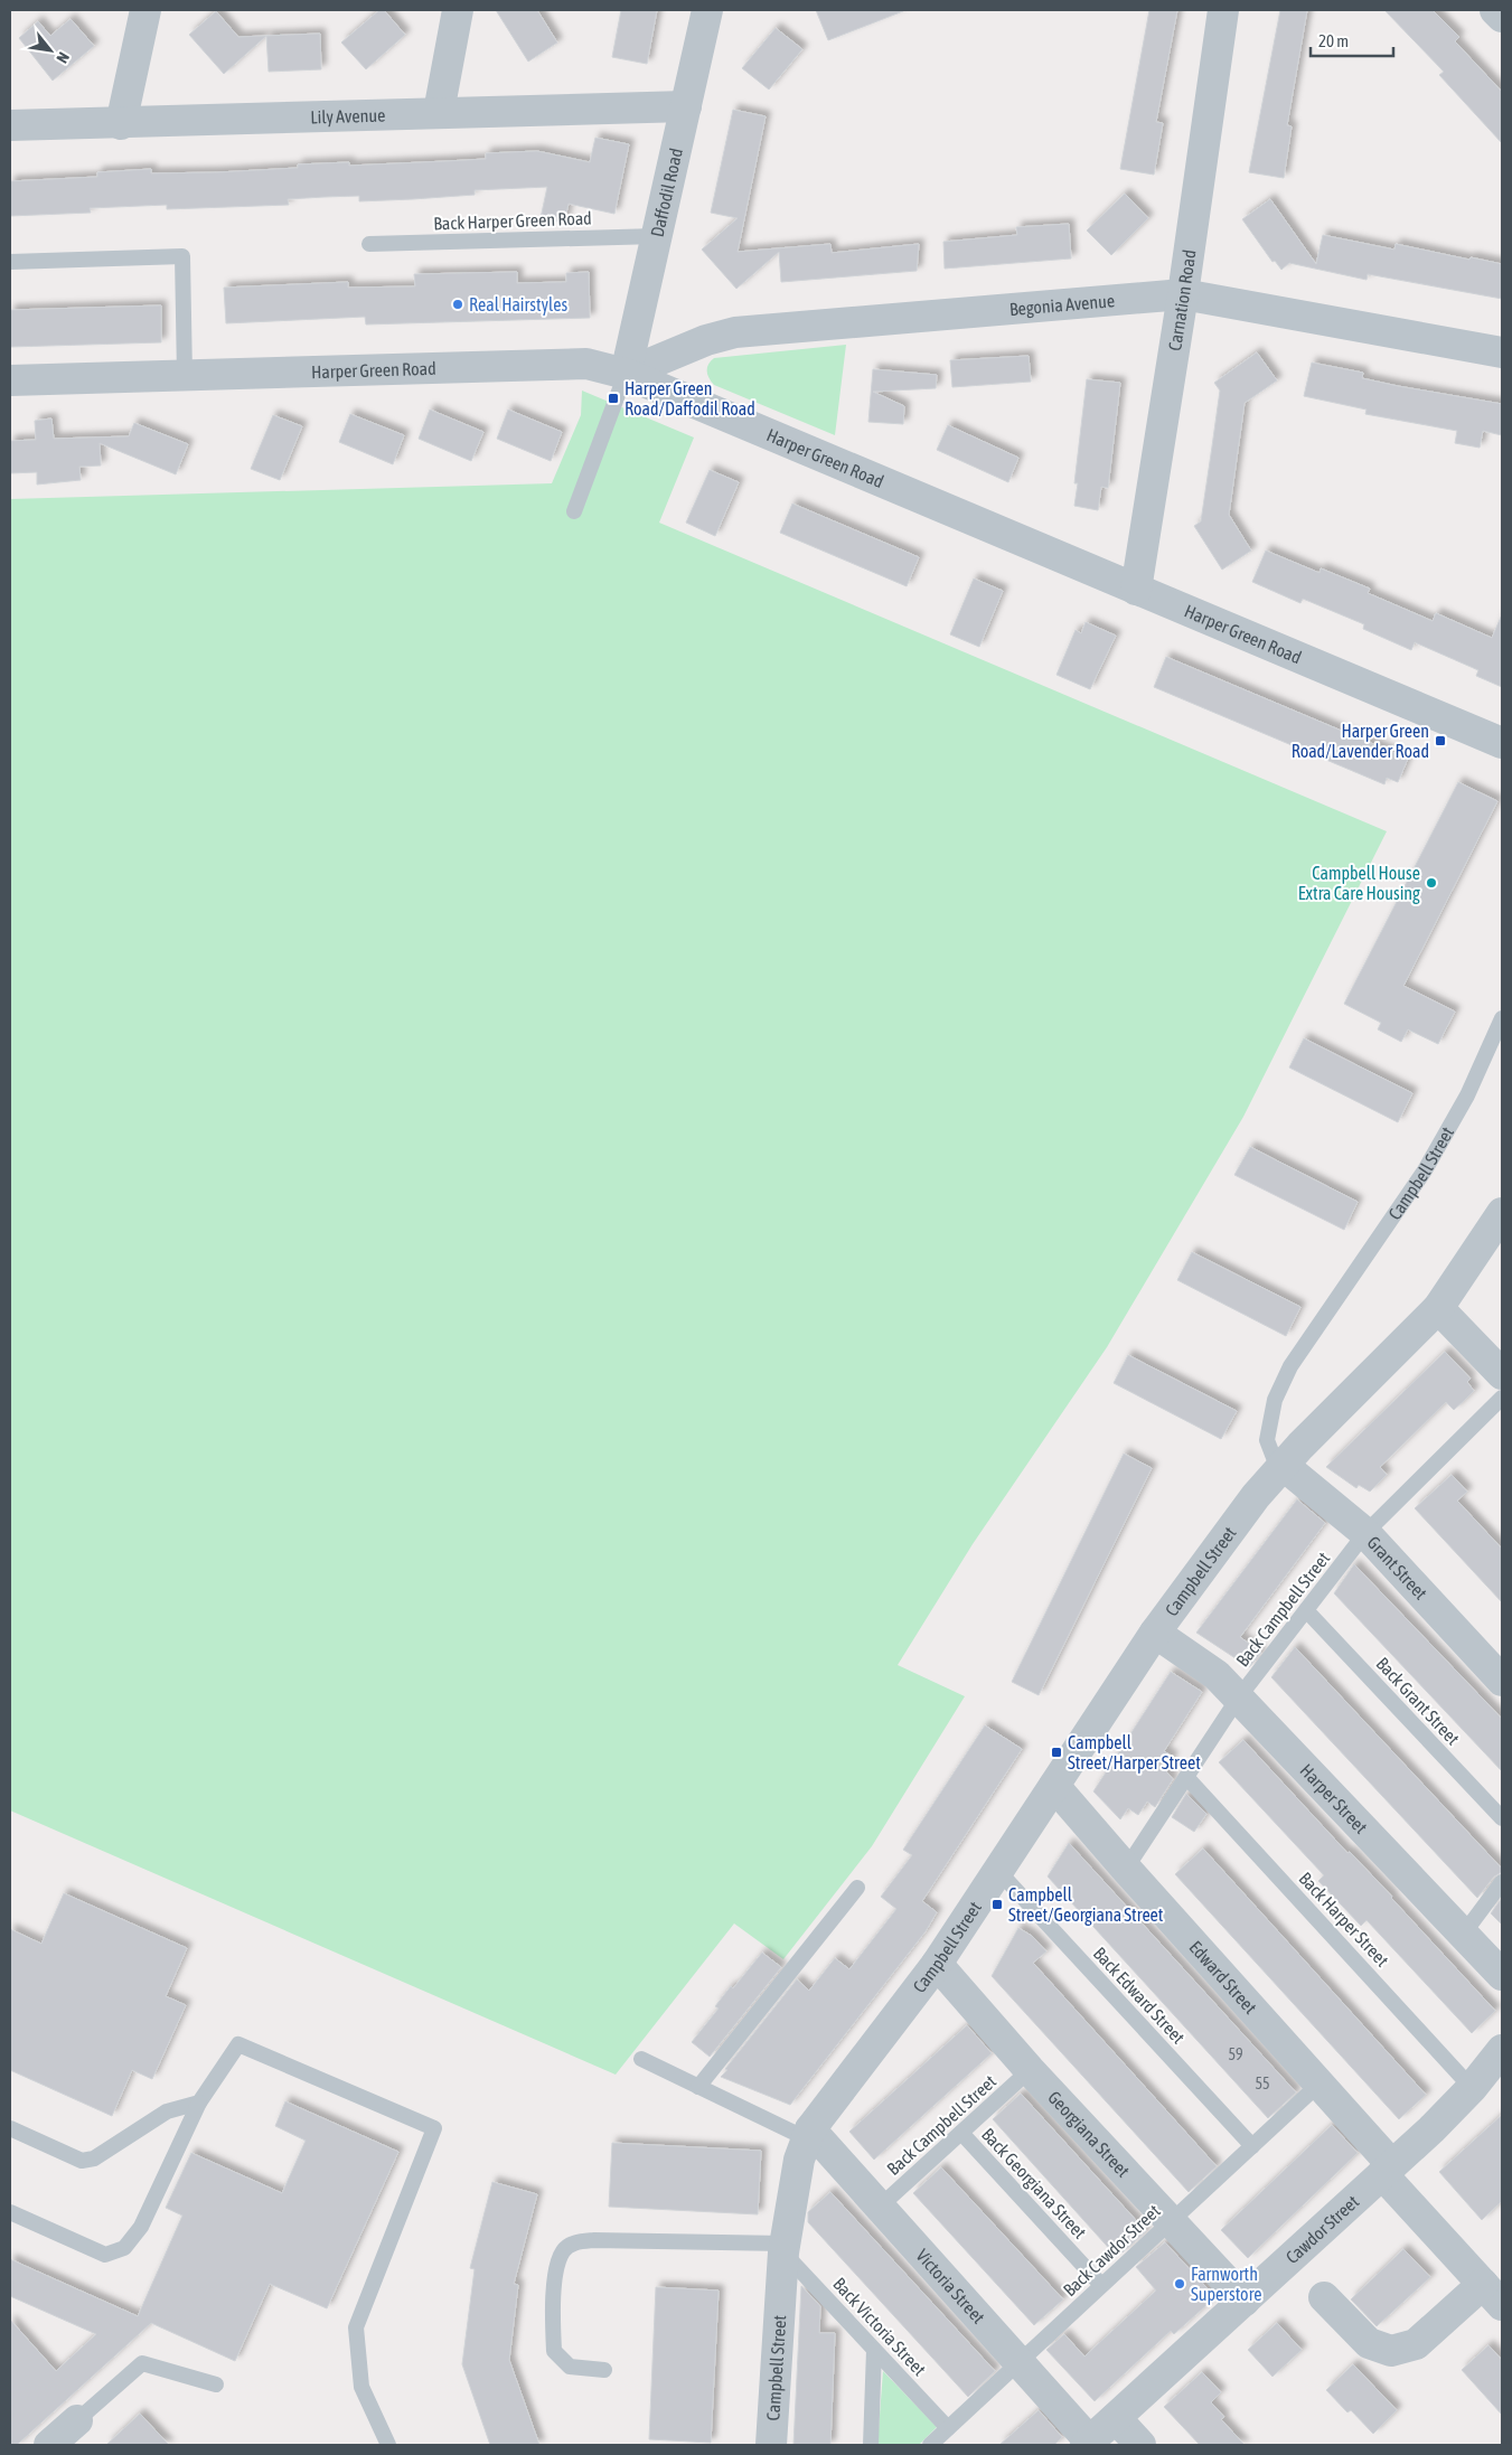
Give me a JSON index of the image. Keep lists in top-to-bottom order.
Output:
{
  "streets": {
    "street": [
      "Lily Avenue",
      "Daffodil Road",
      "Carnation Road",
      "Begonia Avenue",
      "Harper Green Road",
      "Campbell Street",
      "Grant Street",
      "Harper Street",
      "Edward Street",
      "Georgiana Street",
      "Cawdor Street",
      "Victoria Street"
    ],
    "lane": [
      "Back Harper Green Road",
      "Back Campbell Street",
      "Back Grant Street",
      "Back Harper Street",
      "Back Edward Street",
      "Back Georgiana Street",
      "Back Cawdor Street",
      "Back Victoria Street"
    ]
  },
  "crossings": [
    ["Lily Avenue", "Daffodil Road"],
    ["Daffodil Road", "Back Harper Green Road"],
    ["Daffodil Road", "Begonia Avenue"],
    ["Daffodil Road", "Harper Green Road"],
    ["Carnation Road", "Begonia Avenue"],
    ["Carnation Road", "Harper Green Road"],
    ["Begonia Avenue", "Harper Green Road"],
    ["Campbell Street", "Grant Street"],
    ["Campbell Street", "Harper Street"],
    ["Campbell Street", "Edward Street"],
    ["Campbell Street", "Back Edward Street"],
    ["Campbell Street", "Georgiana Street"],
    ["Campbell Street", "Victoria Street"],
    ["Campbell Street", "Back Victoria Street"],
    ["Grant Street", "Back Campbell Street"],
    ["Back Campbell Street", "Back Grant Street"],
    ["Back Campbell Street", "Harper Street"],
    ["Back Campbell Street", "Back Harper Street"],
    ["Back Campbell Street", "Edward Street"],
    ["Back Campbell Street", "Georgiana Street"],
    ["Back Campbell Street", "Back Georgiana Street"],
    ["Back Campbell Street", "Victoria Street"],
    ["Back Harper Street", "Cawdor Street"],
    ["Edward Street", "Cawdor Street"],
    ["Edward Street", "Back Cawdor Street"],
    ["Back Edward Street", "Back Cawdor Street"],
    ["Georgiana Street", "Cawdor Street"],
    ["Georgiana Street", "Back Cawdor Street"],
    ["Back Georgiana Street", "Back Cawdor Street"],
    ["Cawdor Street", "Victoria Street"],
    ["Back Cawdor Street", "Victoria Street"],
    ["Back Cawdor Street", "Back Victoria Street"]
  ],
  "places": {
    "other": ["Real Hairstyles", "Campbell House Extra Care Housing", "Farnworth Superstore"],
    "transit": [
      "Harper Green Road/Daffodil Road",
      "Harper Green Road/Lavender Road",
      "Campbell Street/Harper Street",
      "Campbell Street/Georgiana Street"
    ]
  },
  "house_numbers": ["59", "55"],
  "scale_bar": "20 m",
  "north": "bottom right"
}
